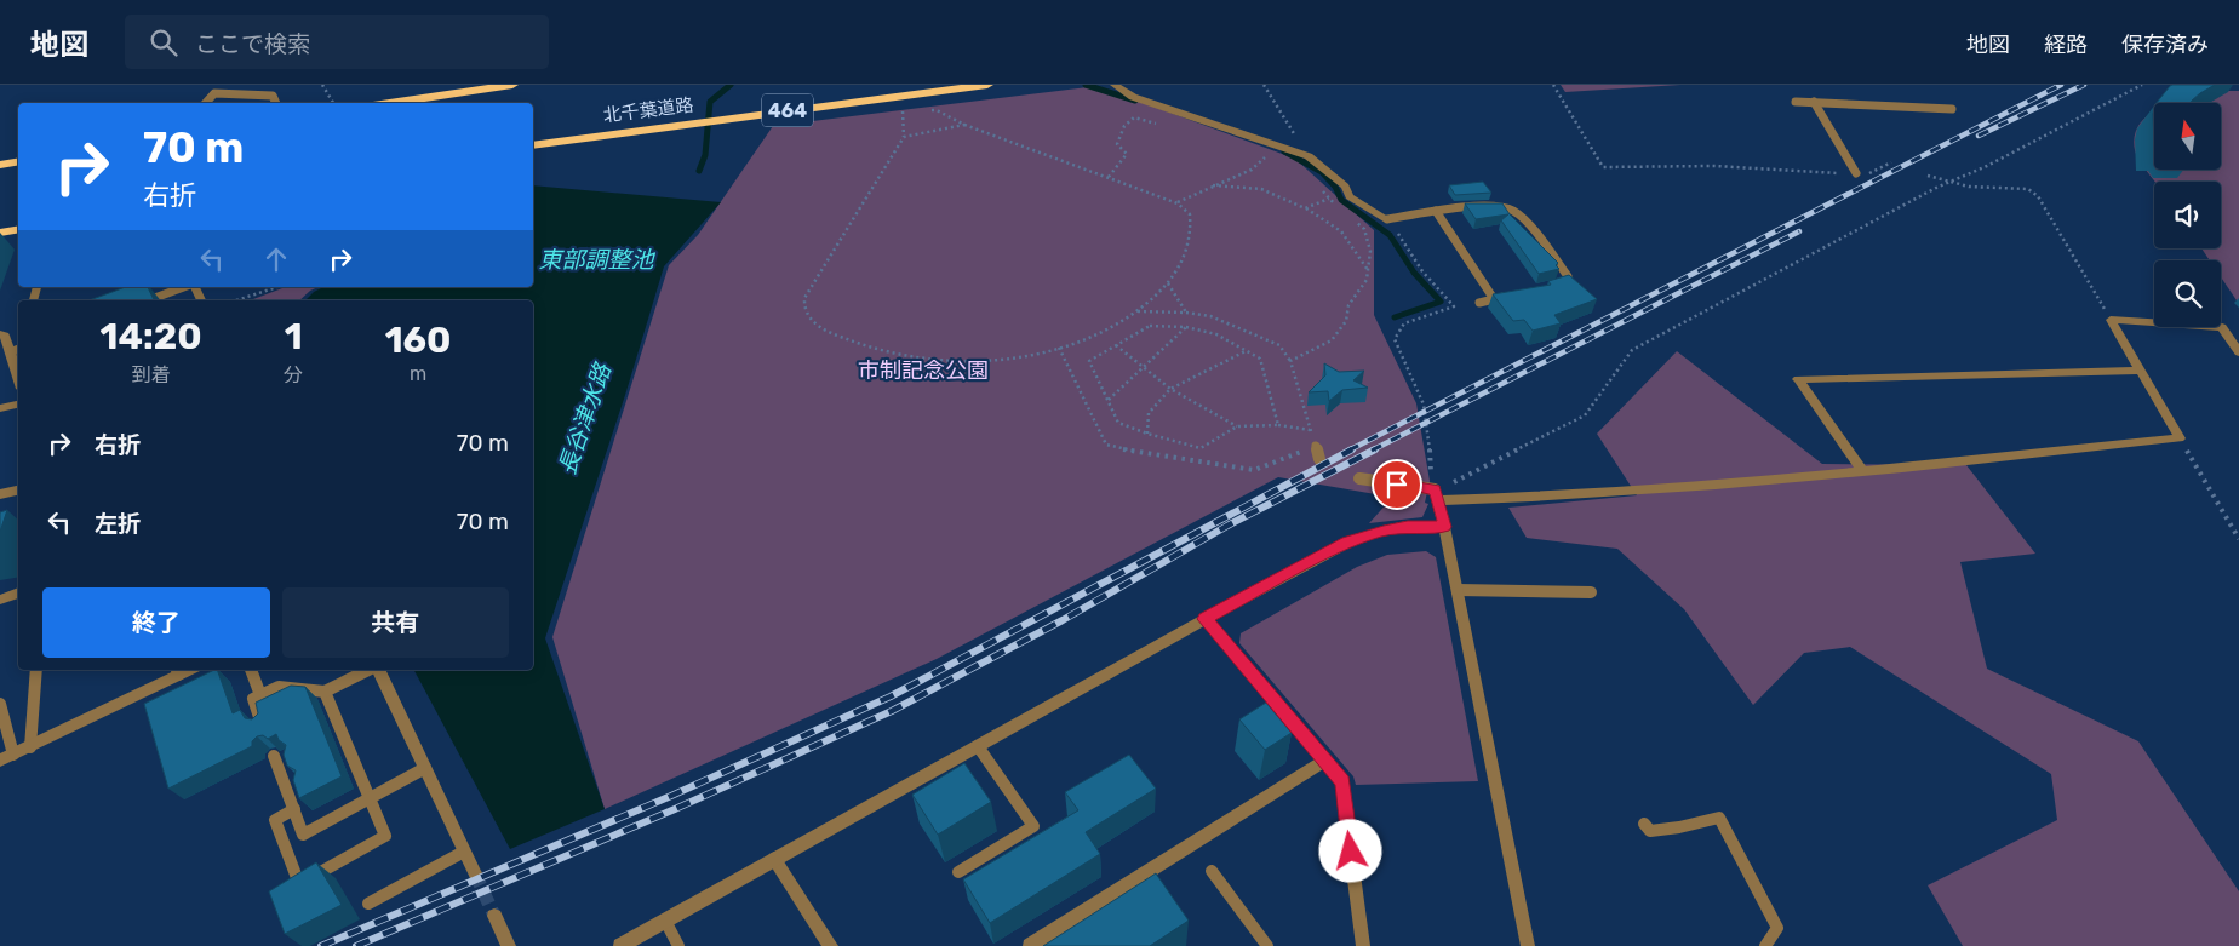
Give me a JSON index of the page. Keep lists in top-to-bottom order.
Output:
{
  "streets": {
    "highway": ["北千葉道路", "464"]
  },
  "water": ["東部調整池", "長谷津水路"],
  "parks": ["市制記念公園"],
  "north": "top",
  "page": {
    "header": "地図",
    "search": "ここで検索",
    "nav": ["地図", "経路", "保存済み"],
    "turn": ["70 m", "右折"],
    "eta": [
      "14:20",
      "到着",
      "1",
      "分",
      "160",
      "m"
    ],
    "list": [
      {
        "name": "右折",
        "value": "70 m"
      },
      {
        "name": "左折",
        "value": "70 m"
      }
    ],
    "buttons": ["終了", "共有"]
  }
}
